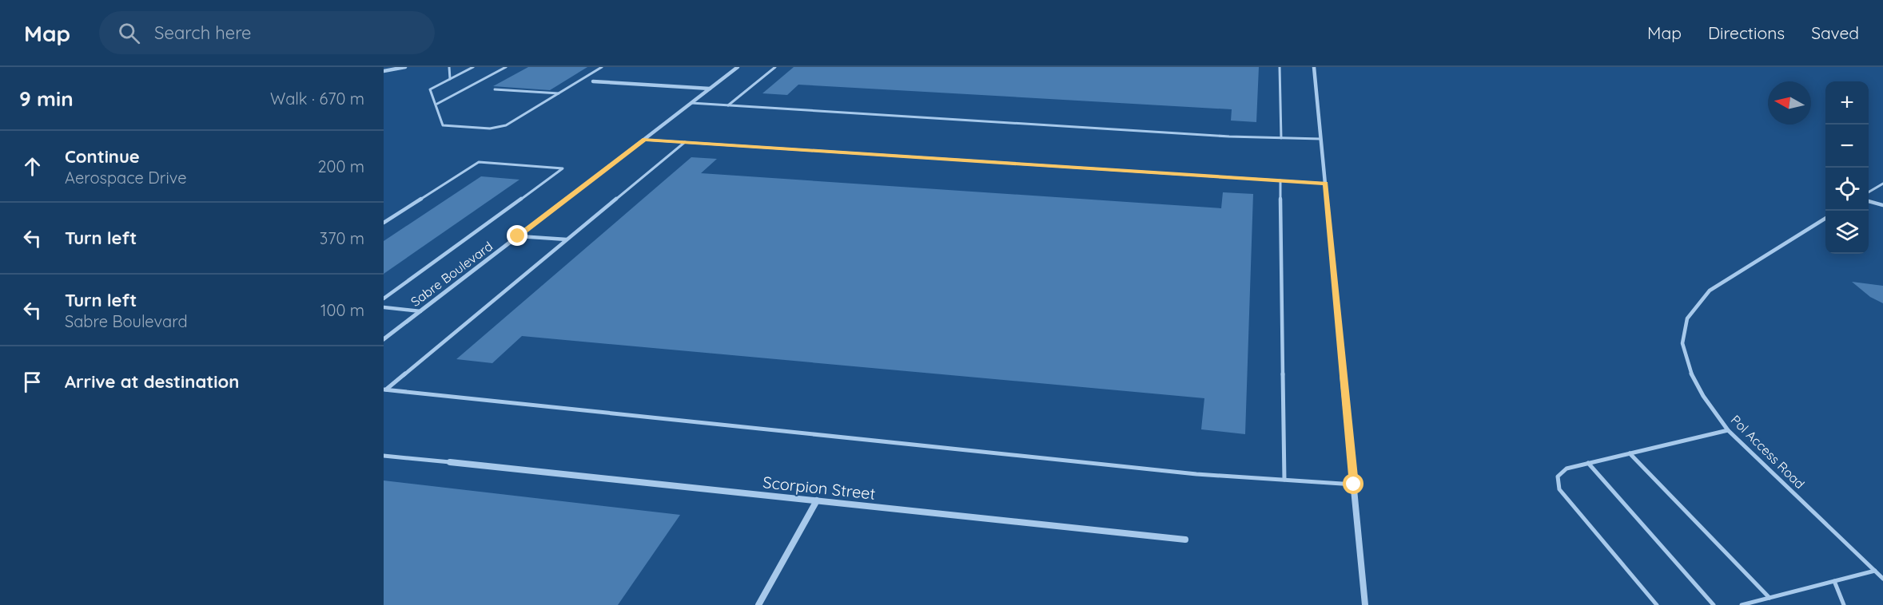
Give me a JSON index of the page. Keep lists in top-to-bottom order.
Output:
{
  "streets": {
    "street": ["Sabre Boulevard", "Scorpion Street"],
    "lane": ["Pol Access Road"]
  },
  "north": "left",
  "page": {
    "header": "Map",
    "search": "Search here",
    "nav": ["Map", "Directions", "Saved"],
    "heading": ["9 min", "Walk · 670 m"],
    "map_buttons": ["+", "−"],
    "list": [
      ["Continue", "Aerospace Drive", "200 m"],
      ["Turn left", "370 m"],
      ["Turn left", "Sabre Boulevard", "100 m"],
      "Arrive at destination"
    ]
  }
}
